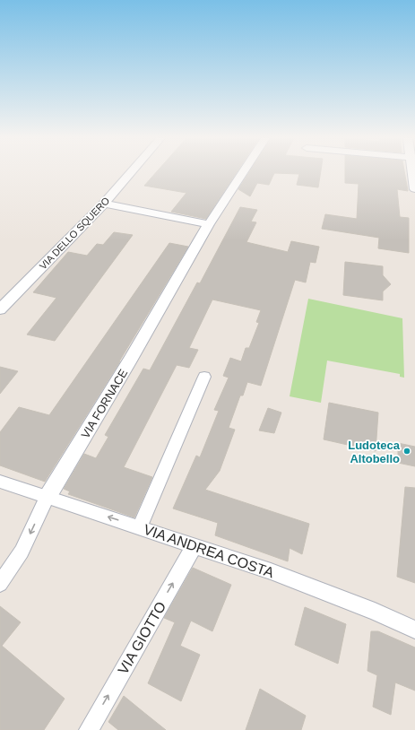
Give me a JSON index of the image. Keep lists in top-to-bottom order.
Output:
{
  "streets": {
    "street": [
      "VIA DELLO SQUERO",
      "VIA FORNACE",
      "VIA ANDREA COSTA",
      "VIA GIOTTO"
    ]
  },
  "crossings": [
    ["VIA FORNACE", "VIA ANDREA COSTA"],
    ["VIA ANDREA COSTA", "VIA GIOTTO"]
  ],
  "one_way": ["VIA GIOTTO"],
  "places": ["Ludoteca Altobello"]
}
